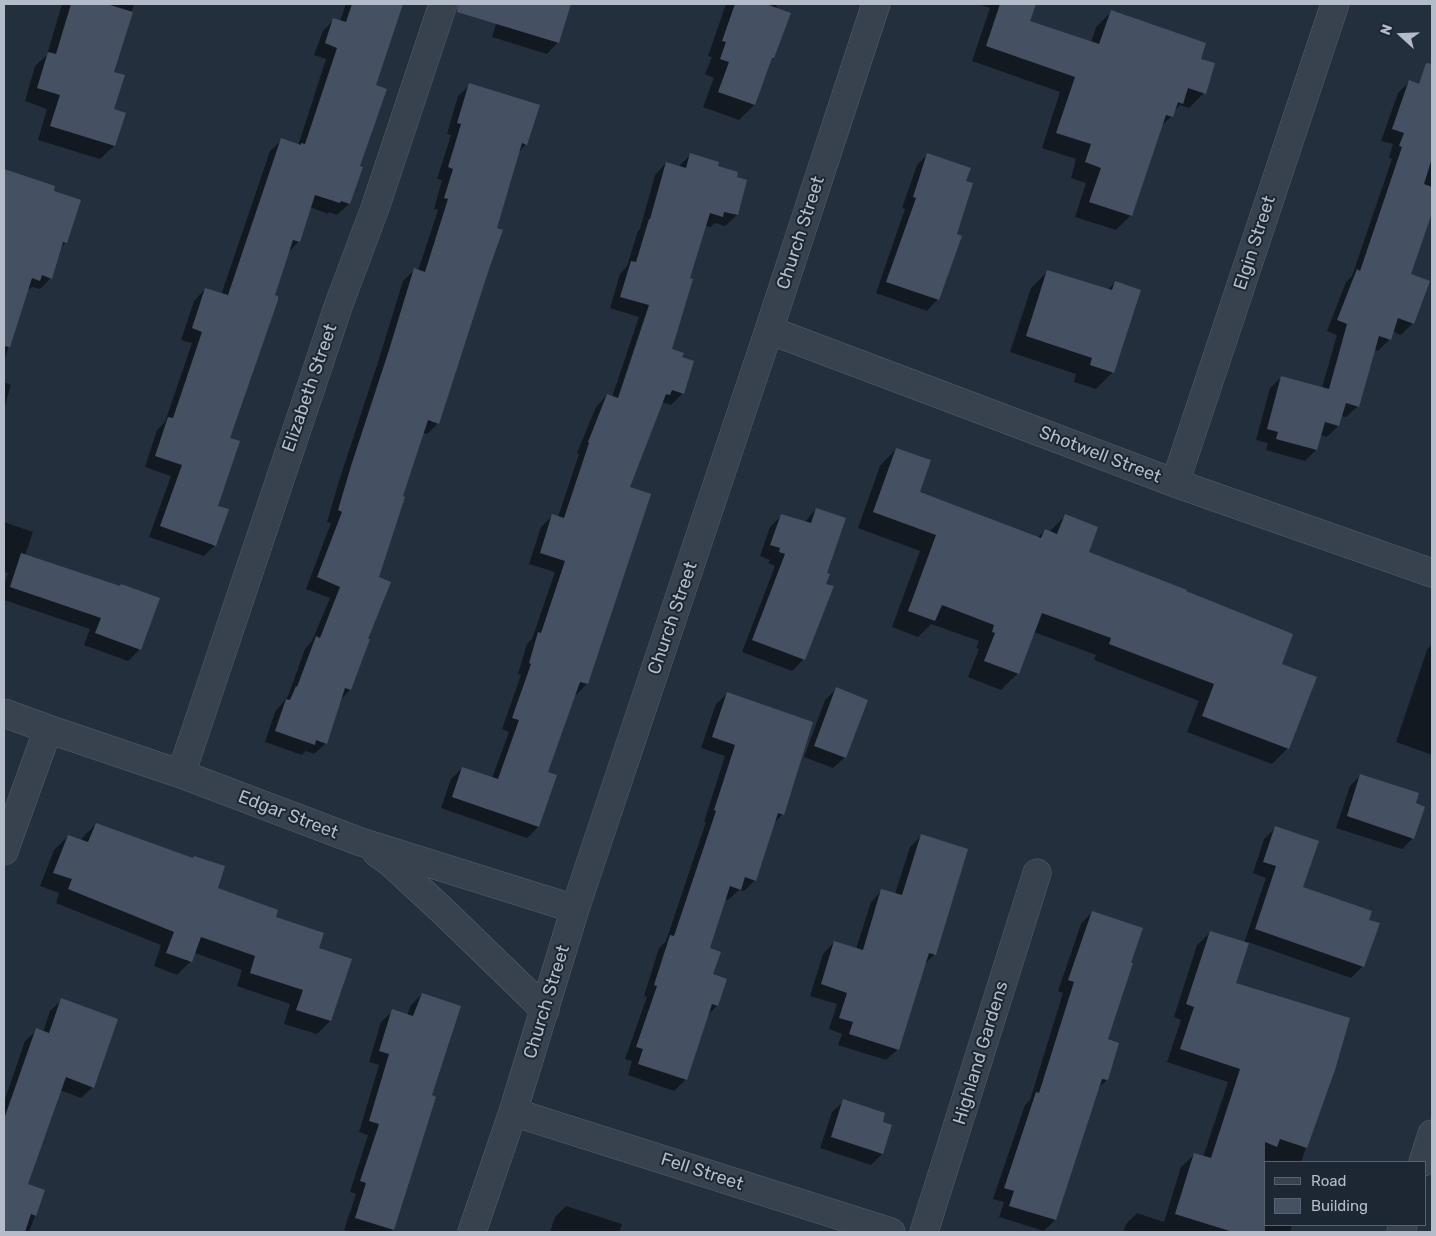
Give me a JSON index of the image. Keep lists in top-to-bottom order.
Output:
{
  "streets": {
    "street": [
      "Church Street",
      "Elgin Street",
      "Elizabeth Street",
      "Shotwell Street",
      "Edgar Street",
      "Highland Gardens",
      "Fell Street"
    ]
  },
  "crossings": [
    ["Church Street", "Shotwell Street"],
    ["Church Street", "Edgar Street"],
    ["Church Street", "Fell Street"],
    ["Elgin Street", "Shotwell Street"],
    ["Elizabeth Street", "Edgar Street"]
  ],
  "legend": ["Road", "Building"],
  "north": "left"
}
